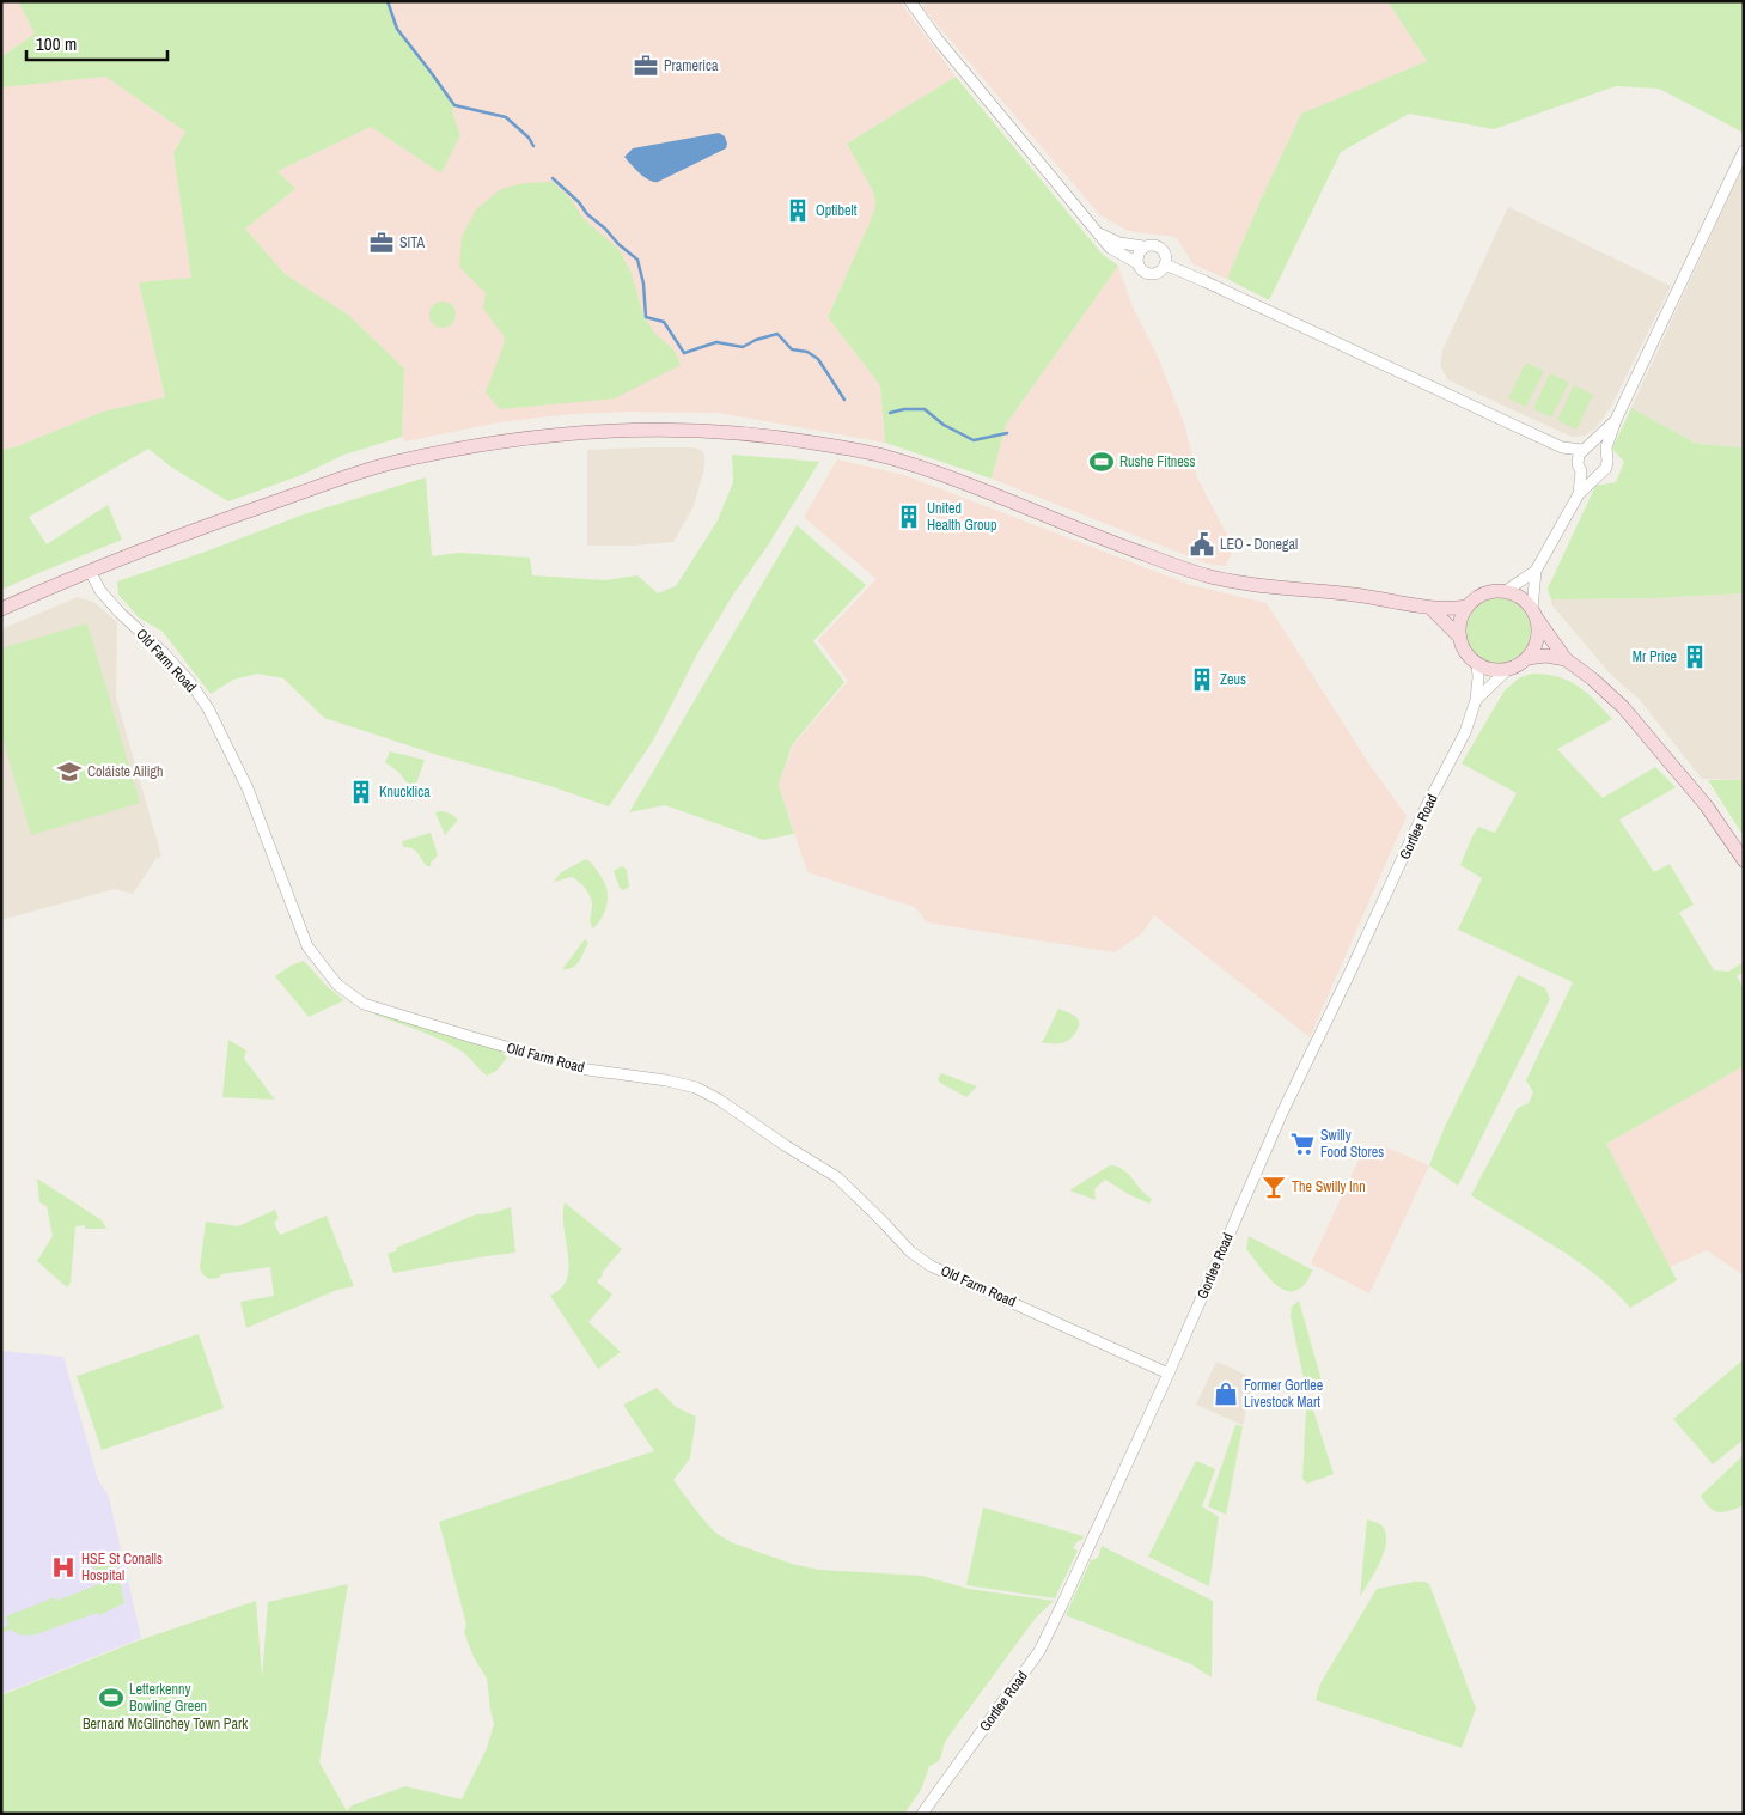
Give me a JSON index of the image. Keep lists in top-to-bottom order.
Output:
{
  "streets": {
    "street": ["Old Farm Road", "Gortlee Road"]
  },
  "crossings": [
    ["Old Farm Road", "Gortlee Road"]
  ],
  "parks": ["Bernard McGlinchey Town Park"],
  "places": {
    "office": ["Pramerica", "SITA"],
    "building": [
      "Optibelt",
      "United Health Group",
      "Mr Price",
      "Zeus",
      "Knucklica"
    ],
    "sports": ["Rushe Fitness", "Letterkenny Bowling Green"],
    "public building": ["LEO - Donegal"],
    "school or university": ["Coláiste Ailigh"],
    "supermarket": ["Swilly Food Stores"],
    "bar": ["The Swilly Inn"],
    "shop": ["Former Gortlee Livestock Mart"],
    "hospital": ["HSE St Conalls Hospital"]
  },
  "scale_bar": "100 m"
}
